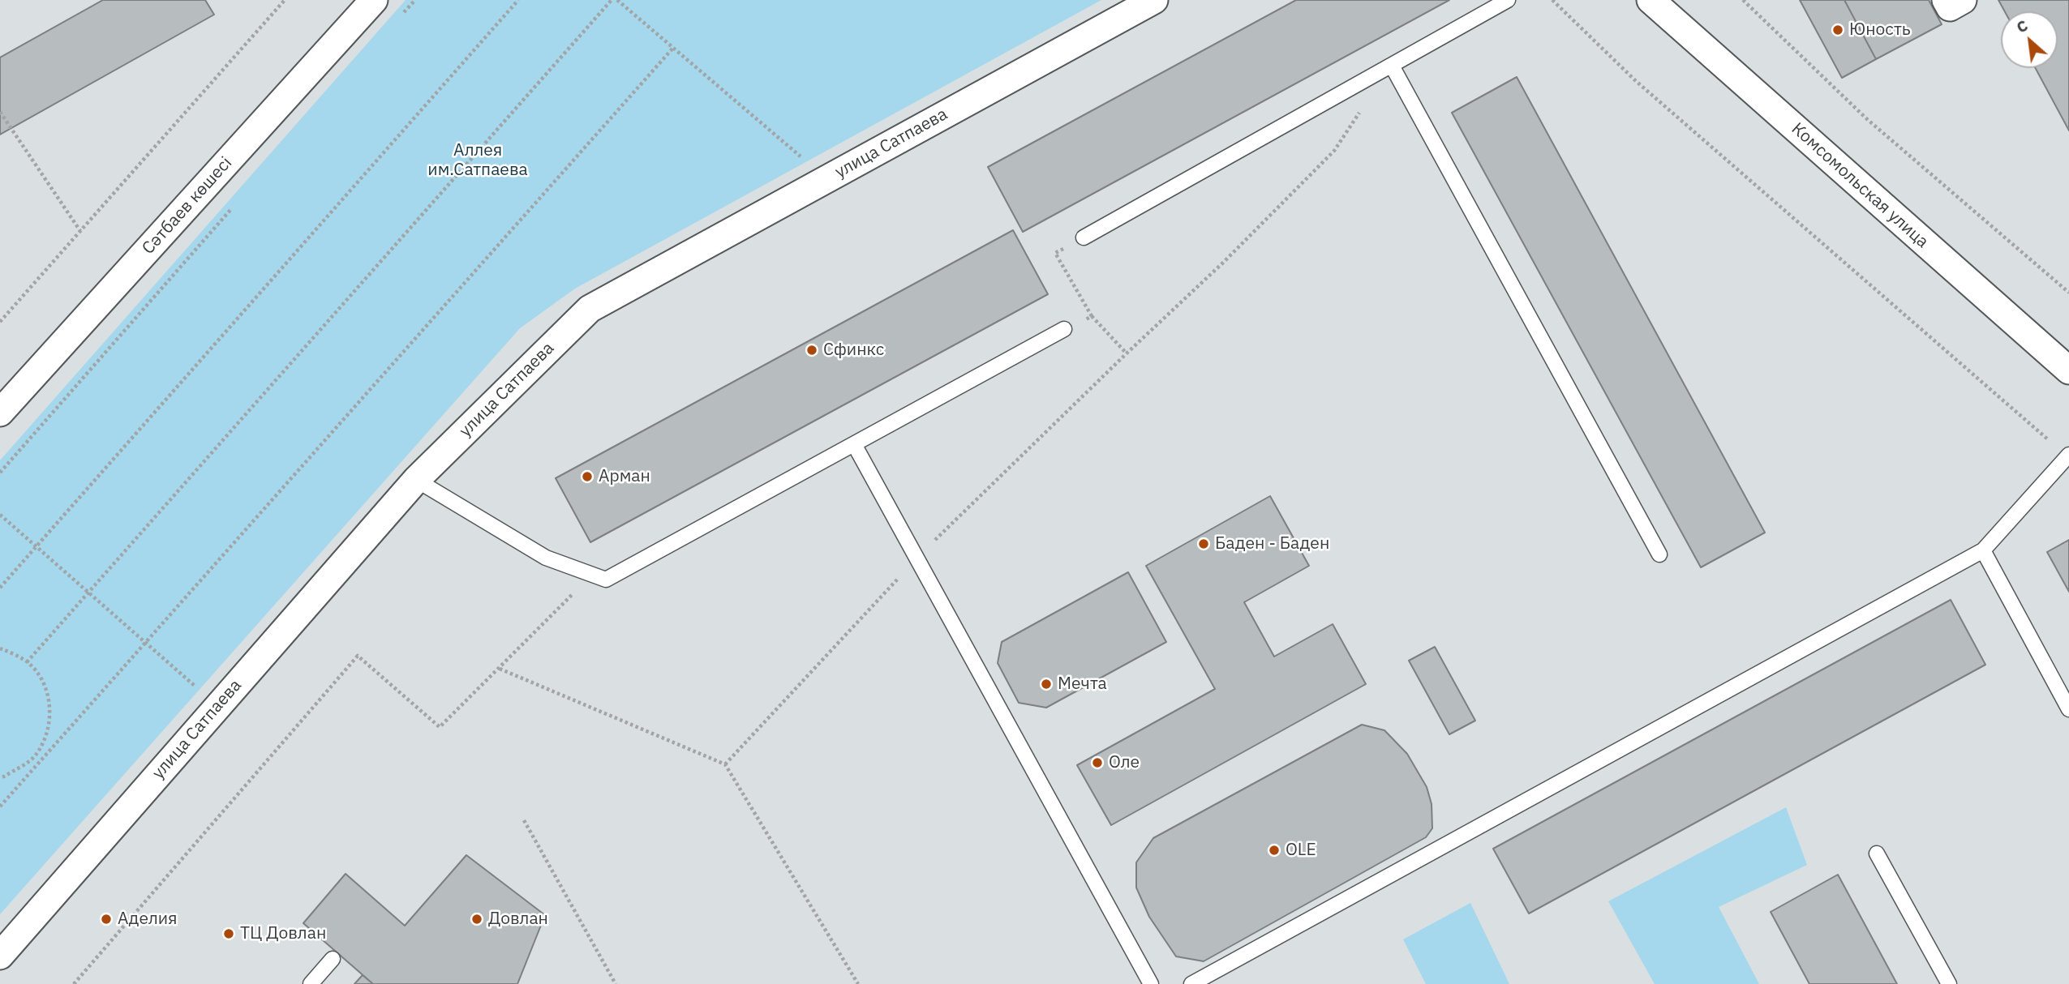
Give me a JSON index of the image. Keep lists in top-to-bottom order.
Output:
{
  "streets": {
    "street": ["улица Сатпаева", "Комсомольская улица", "Сәтбаев көшесі"]
  },
  "parks": ["Аллея им.Сатпаева"],
  "places": [
    "Юность",
    "Сфинкс",
    "Арман",
    "Баден - Баден",
    "Мечта",
    "Оле",
    "OLE",
    "Аделия",
    "Довлан",
    "ТЦ Довлан"
  ],
  "north": "top left"
}
